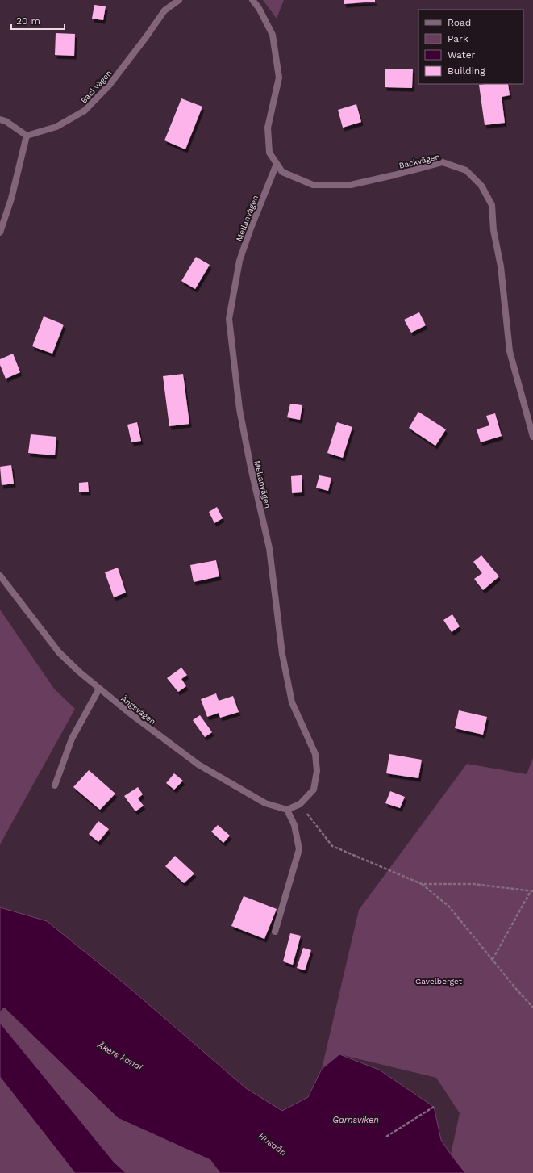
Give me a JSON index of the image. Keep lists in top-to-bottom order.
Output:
{
  "streets": {
    "street": ["Backvägen", "Mellanvägen", "Ängsvägen"]
  },
  "crossings": [
    ["Backvägen", "Mellanvägen"]
  ],
  "water": ["Åkers kanal", "Garnsviken", "Husaån"],
  "parks": ["Gavelberget"],
  "legend": [
    "Road",
    "Park",
    "Water",
    "Building"
  ],
  "scale_bar": "20 m"
}
